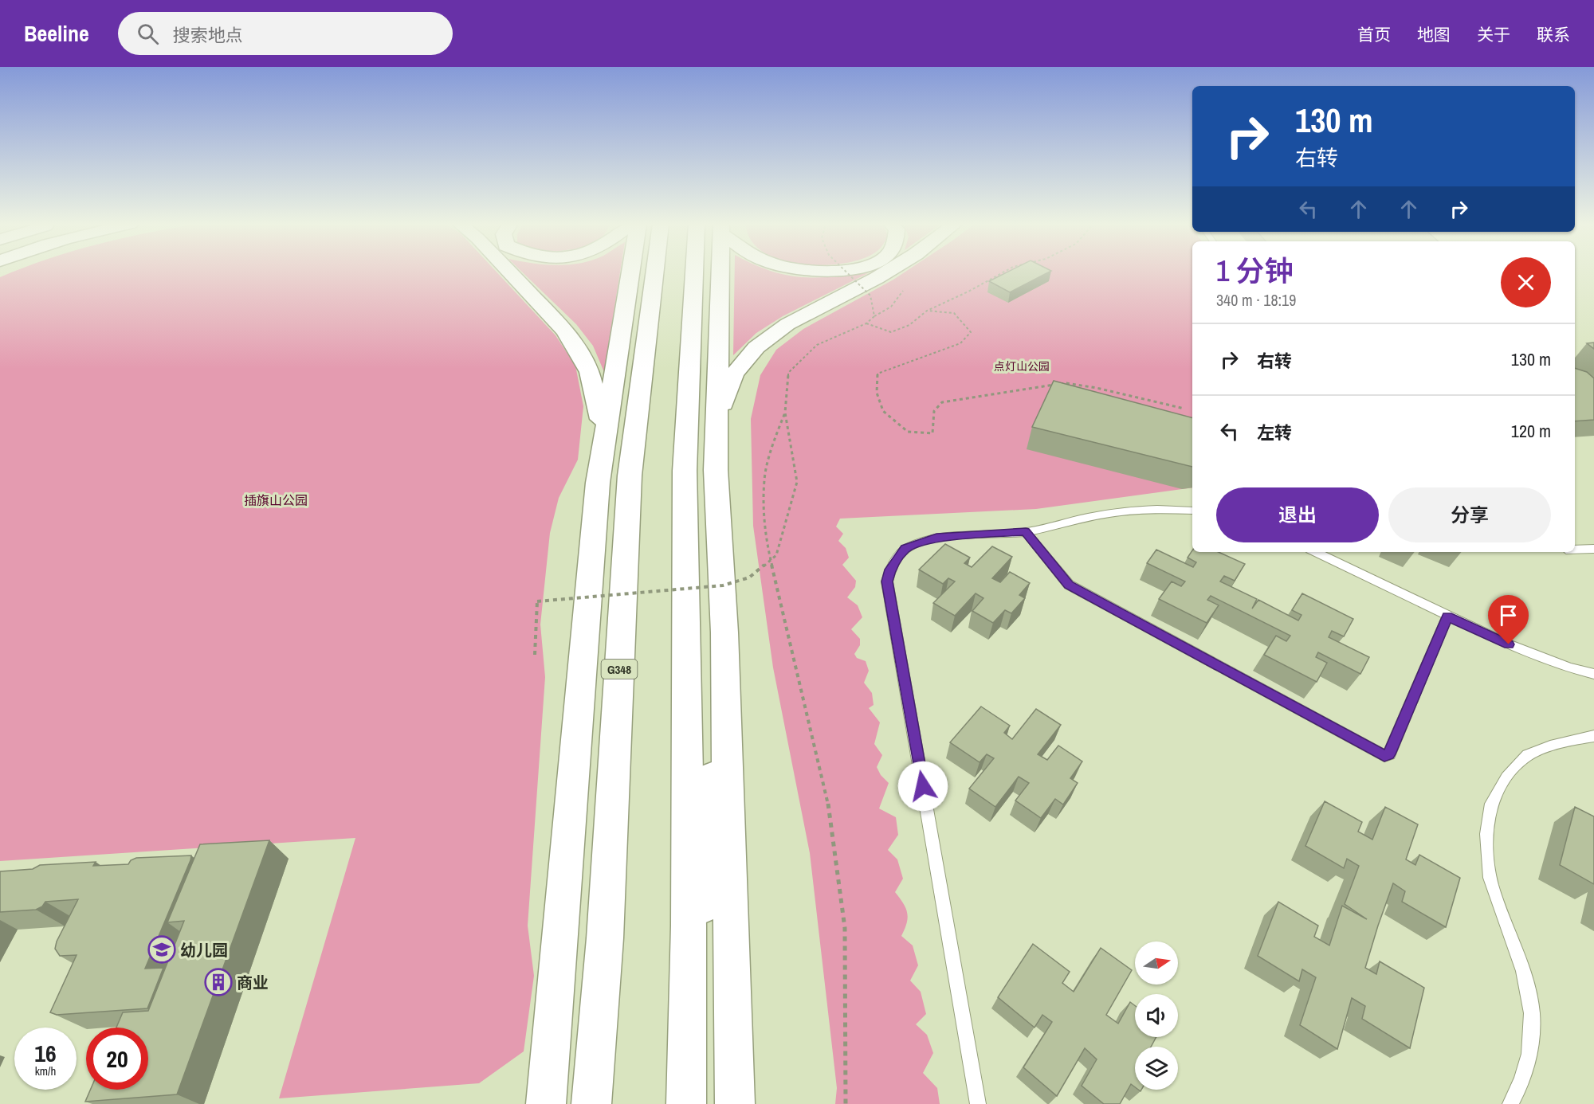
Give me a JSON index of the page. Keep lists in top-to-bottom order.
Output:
{
  "streets": {
    "main road": ["G348"]
  },
  "parks": ["点灯山公园", "插旗山公园"],
  "places": {
    "school or university": ["幼儿园"],
    "building": ["商业"]
  },
  "north": "right",
  "page": {
    "header": "Beeline",
    "search": "搜索地点",
    "nav": [
      "首页",
      "地图",
      "关于",
      "联系"
    ],
    "turn": ["130 m", "右转"],
    "heading": ["1 分钟", "340 m · 18:19"],
    "list": [
      {
        "name": "右转",
        "value": "130 m"
      },
      {
        "name": "左转",
        "value": "120 m"
      }
    ],
    "buttons": ["退出", "分享"],
    "speed": "16 km/h",
    "limit": "20"
  }
}
